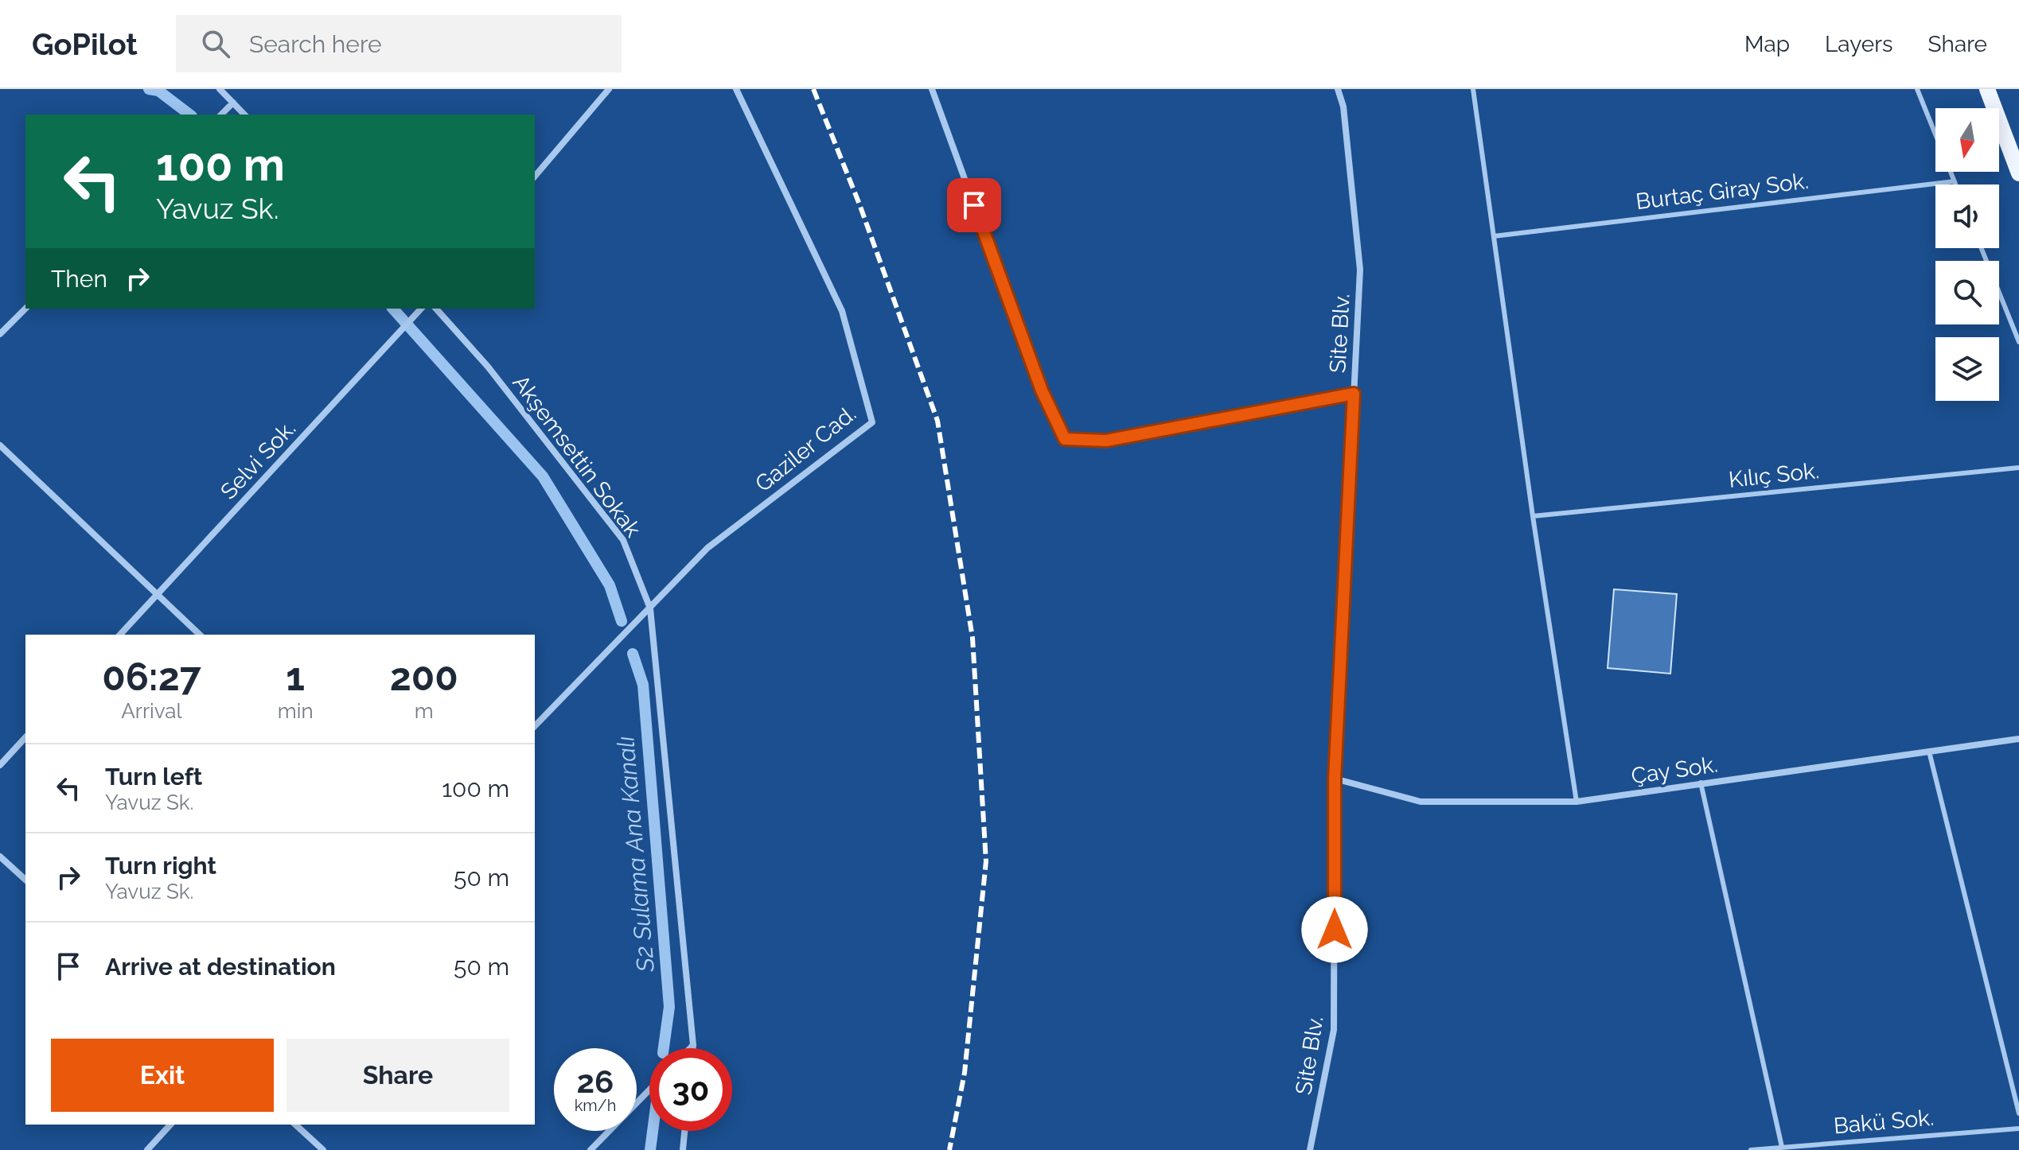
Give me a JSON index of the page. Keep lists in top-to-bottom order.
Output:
{
  "streets": {
    "street": [
      "Site Blv.",
      "Gaziler Cad.",
      "Akşemsettin Sokak",
      "Selvi Sok.",
      "Çay Sok."
    ],
    "lane": ["Burtaç Giray Sok.", "Kılıç Sok.", "Bakü Sok."]
  },
  "crossings": [
    ["Site Blv.", "Çay Sok."],
    ["Gaziler Cad.", "Akşemsettin Sokak"]
  ],
  "water": ["S2 Sulama Ana Kanalı"],
  "north": "bottom",
  "page": {
    "header": "GoPilot",
    "search": "Search here",
    "nav": ["Map", "Layers", "Share"],
    "turn": ["100 m", "Yavuz Sk."],
    "then": "Then",
    "eta": [
      "06:27",
      "Arrival",
      "1",
      "min",
      "200",
      "m"
    ],
    "list": [
      {
        "name": "Turn left",
        "note": "Yavuz Sk.",
        "value": "100 m"
      },
      {
        "name": "Turn right",
        "note": "Yavuz Sk.",
        "value": "50 m"
      },
      {
        "name": "Arrive at destination",
        "value": "50 m"
      }
    ],
    "buttons": ["Exit", "Share"],
    "speed": "26 km/h",
    "limit": "30"
  }
}
